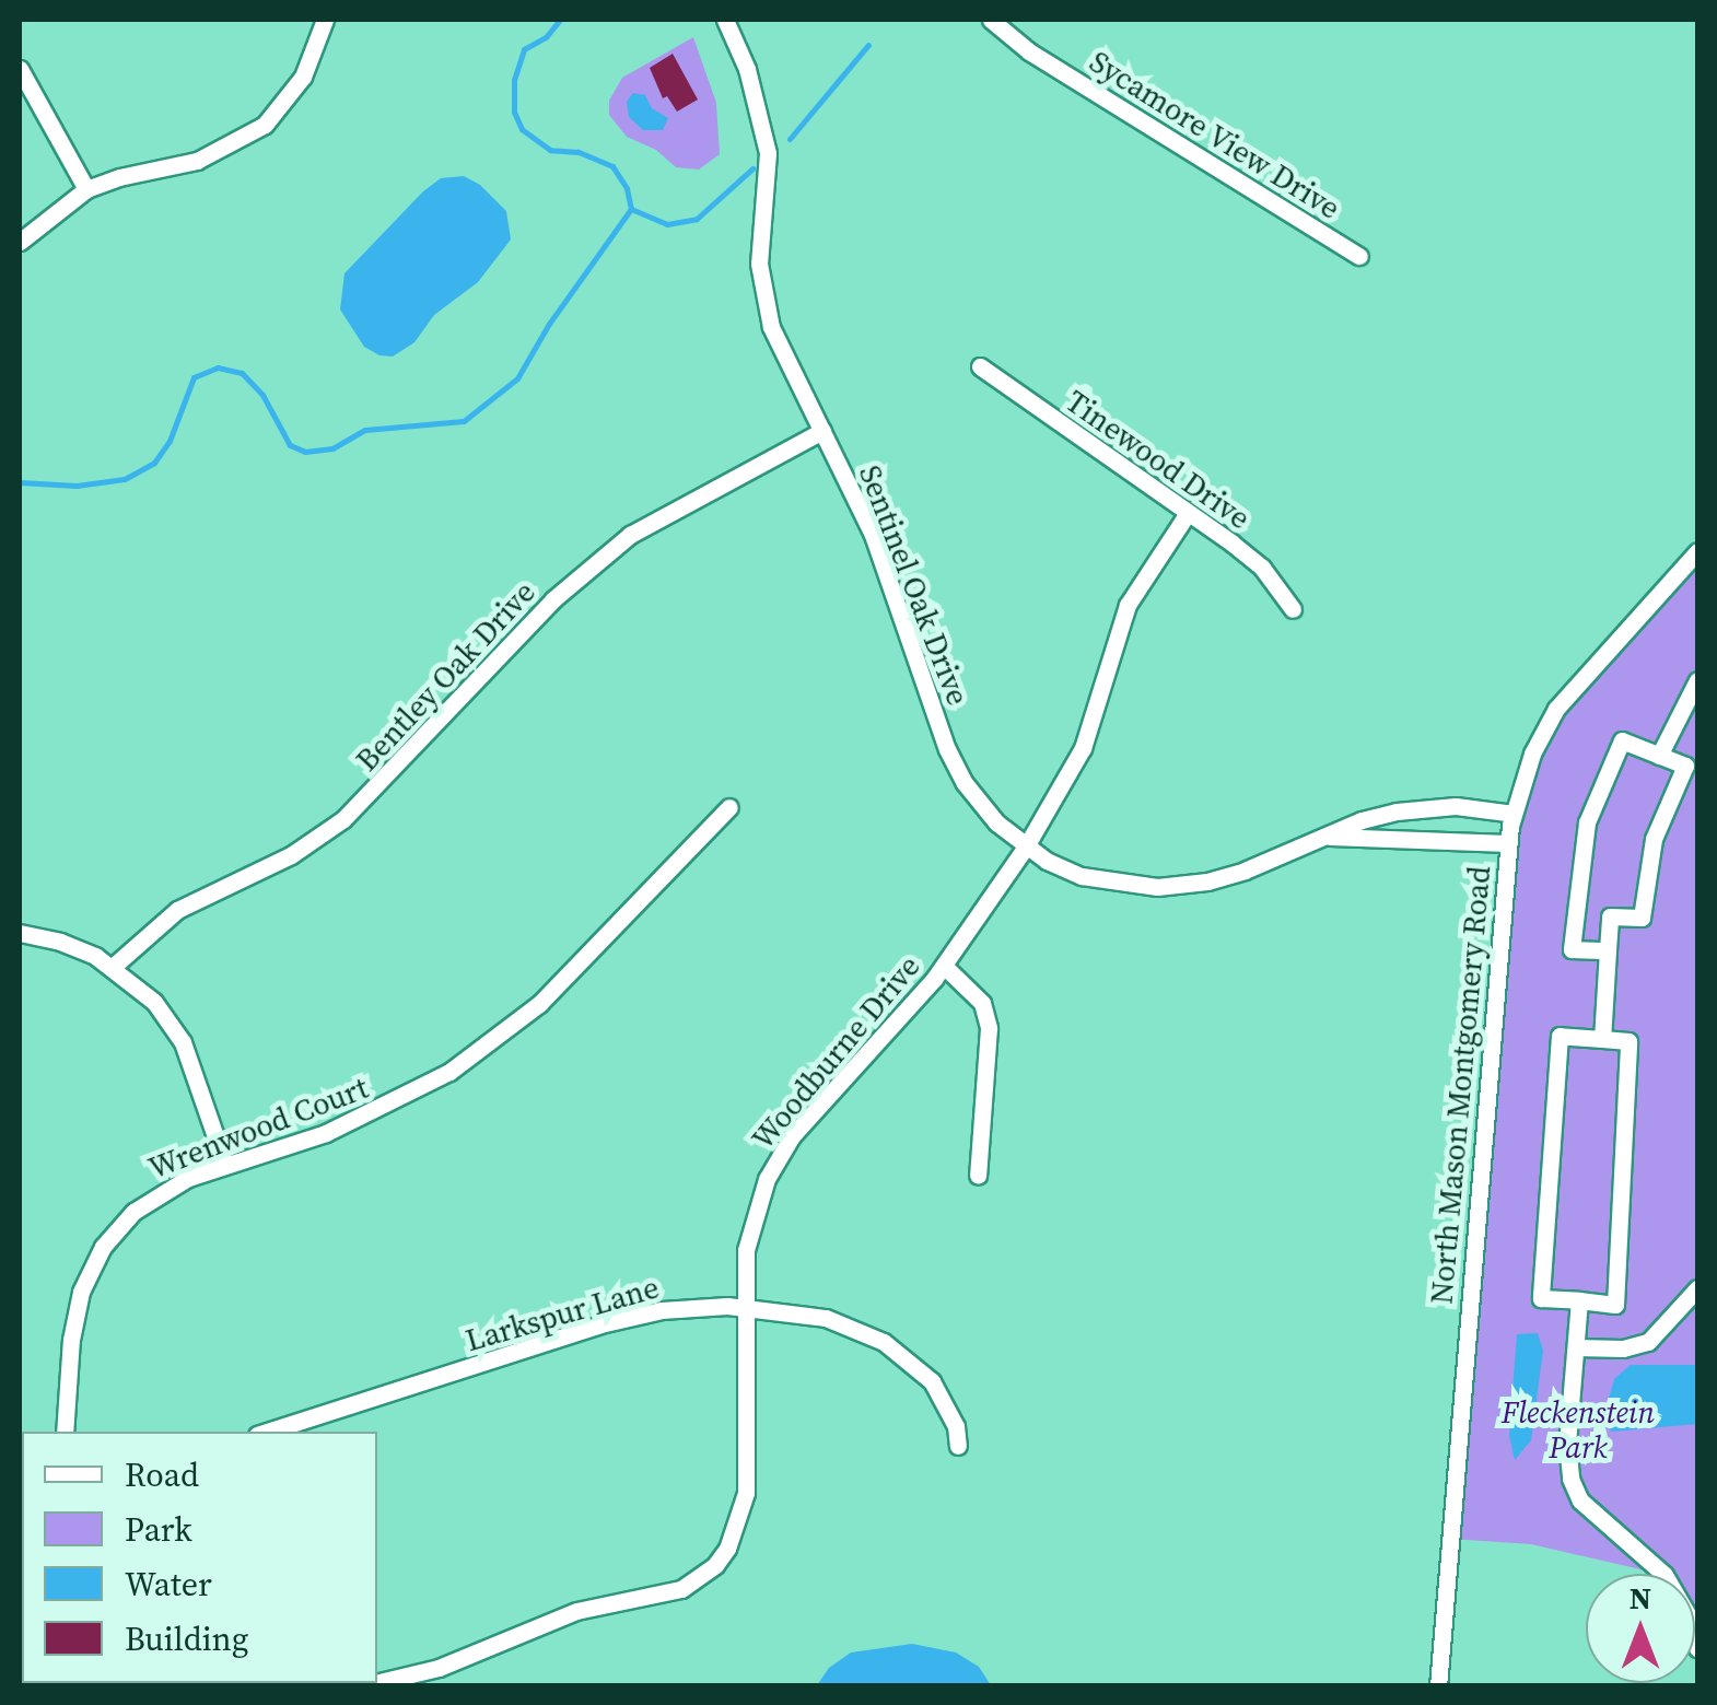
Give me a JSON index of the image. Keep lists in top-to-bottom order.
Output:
{
  "streets": {
    "street": [
      "Sycamore View Drive",
      "Tinewood Drive",
      "Sentinel Oak Drive",
      "Bentley Oak Drive",
      "Woodburne Drive",
      "North Mason Montgomery Road",
      "Wrenwood Court",
      "Larkspur Lane"
    ]
  },
  "crossings": [
    ["Tinewood Drive", "Woodburne Drive"],
    ["Sentinel Oak Drive", "Bentley Oak Drive"],
    ["Sentinel Oak Drive", "Woodburne Drive"],
    ["Sentinel Oak Drive", "North Mason Montgomery Road"],
    ["Woodburne Drive", "Larkspur Lane"]
  ],
  "parks": ["Fleckenstein Park"],
  "legend": [
    "Road",
    "Park",
    "Water",
    "Building"
  ],
  "north": "top"
}
